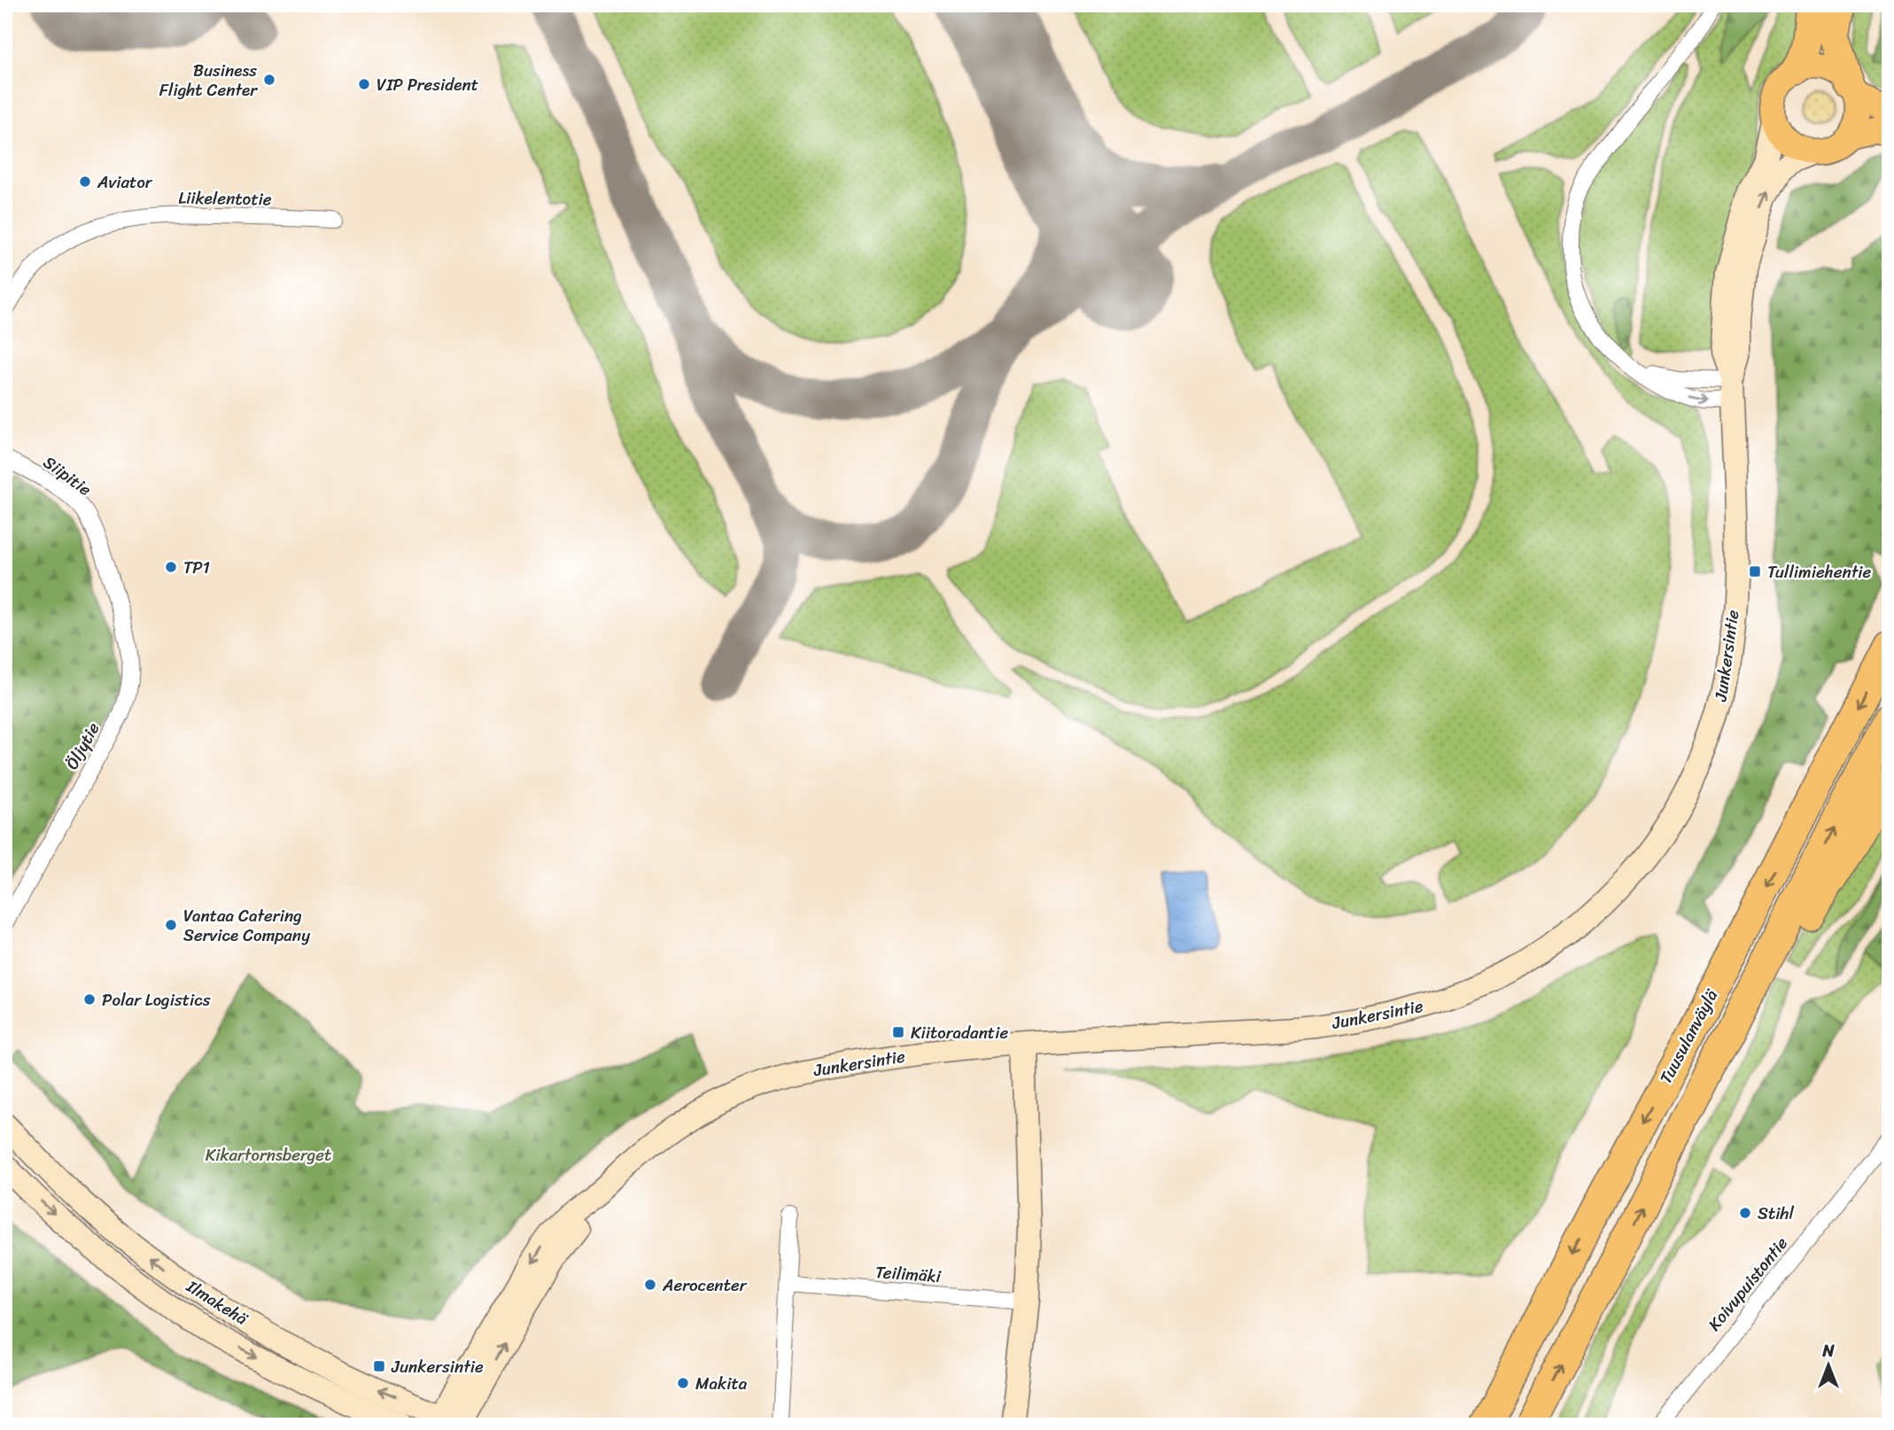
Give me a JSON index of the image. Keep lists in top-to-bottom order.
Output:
{
  "streets": {
    "highway": ["Tuusulanväylä"],
    "main road": ["Junkersintie", "Ilmakehä"],
    "street": [
      "Liikelentotie",
      "Siipitie",
      "Öljytie",
      "Teilimäki",
      "Koivupuistontie"
    ]
  },
  "crossings": [
    ["Siipitie", "Öljytie"],
    ["Junkersintie", "Ilmakehä"]
  ],
  "parks": ["Kikartornsberget"],
  "places": {
    "other": [
      "Business Flight Center",
      "VIP President",
      "Aviator",
      "TP1",
      "Vantaa Catering Service Company",
      "Polar Logistics",
      "Stihl",
      "Aerocenter",
      "Makita"
    ],
    "transit": ["Tullimiehentie", "Kiitoradantie", "Junkersintie"]
  },
  "north": "top"
}
